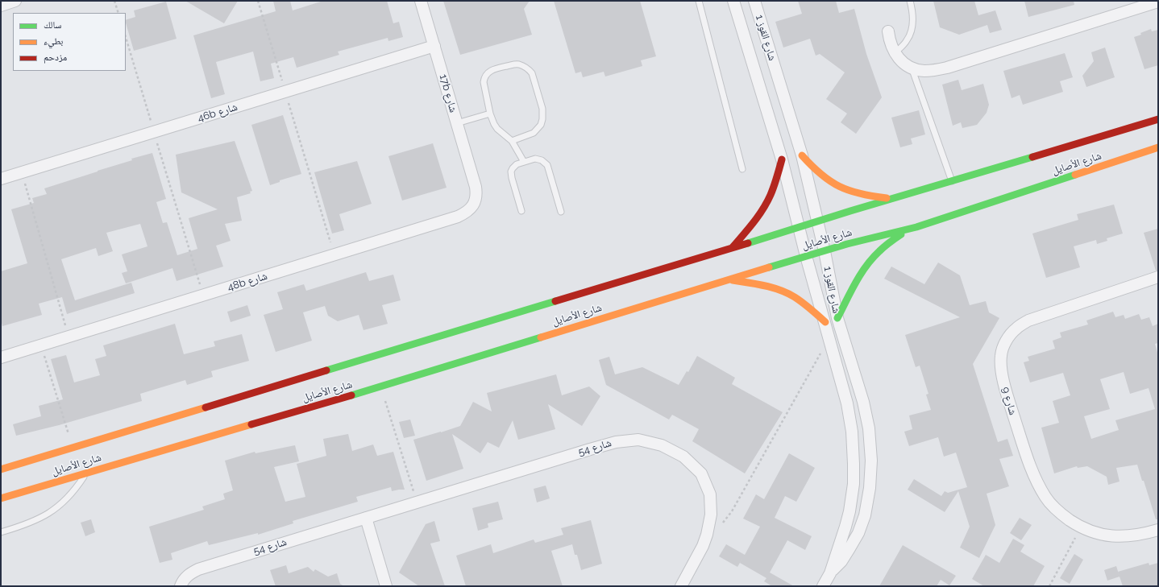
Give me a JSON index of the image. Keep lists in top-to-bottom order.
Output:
{
  "streets": {
    "main road": ["شارع الأصايل"],
    "street": [
      "شارع القوز 1",
      "17b شارع",
      "46b شارع",
      "48b شارع",
      "شارع 9",
      "شارع 54"
    ]
  },
  "crossings": [
    ["شارع القوز 1", "شارع الأصايل"],
    ["17b شارع", "46b شارع"],
    ["17b شارع", "48b شارع"]
  ],
  "legend": ["سالك", "بطيء", "مزدحم"]
}
